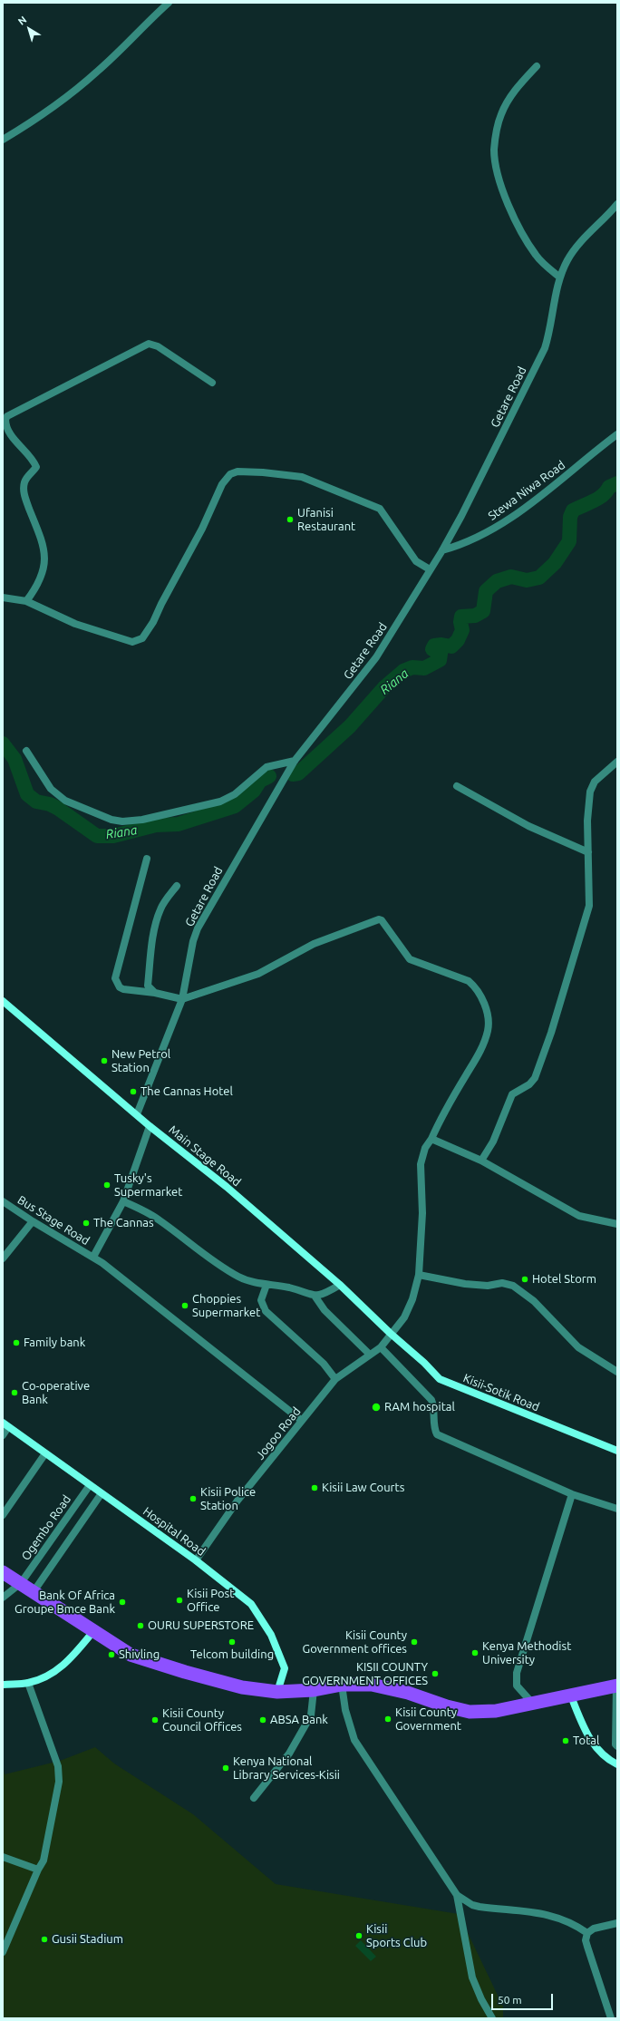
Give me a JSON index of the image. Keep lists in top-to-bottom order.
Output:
{
  "streets": {
    "street": [
      "Getare Road",
      "Stewa Niwa Road",
      "Main Stage Road",
      "Bus Stage Road",
      "Kisii-Sotik Road",
      "Jogoo Road",
      "Ogembo Road",
      "Hospital Road"
    ]
  },
  "crossings": [
    ["Getare Road", "Stewa Niwa Road"],
    ["Getare Road", "Main Stage Road"],
    ["Getare Road", "Jogoo Road"],
    ["Main Stage Road", "Kisii-Sotik Road"],
    ["Main Stage Road", "Jogoo Road"],
    ["Bus Stage Road", "Jogoo Road"],
    ["Kisii-Sotik Road", "Jogoo Road"],
    ["Jogoo Road", "Hospital Road"],
    ["Ogembo Road", "Hospital Road"]
  ],
  "water": ["Riana"],
  "places": [
    "Ufanisi Restaurant",
    "New Petrol Station",
    "The Cannas Hotel",
    "Tusky's Supermarket",
    "The Cannas",
    "Hotel Storm",
    "Choppies Supermarket",
    "Family bank",
    "Co-operative Bank",
    "RAM hospital",
    "Kisii Law Courts",
    "Kisii Police Station",
    "Kisii Post Office",
    "Bank Of Africa Groupe Bmce Bank",
    "OURU SUPERSTORE",
    "Telcom building",
    "Kisii County Government offices",
    "Kenya Methodist University",
    "Shivling",
    "KISII COUNTY GOVERNMENT OFFICES",
    "Kisii County Government",
    "Kisii County Council Offices",
    "ABSA Bank",
    "Total",
    "Kenya National Library Services-Kisii",
    "Kisii Sports Club",
    "Gusii Stadium"
  ],
  "scale_bar": "50 m",
  "north": "top left"
}
